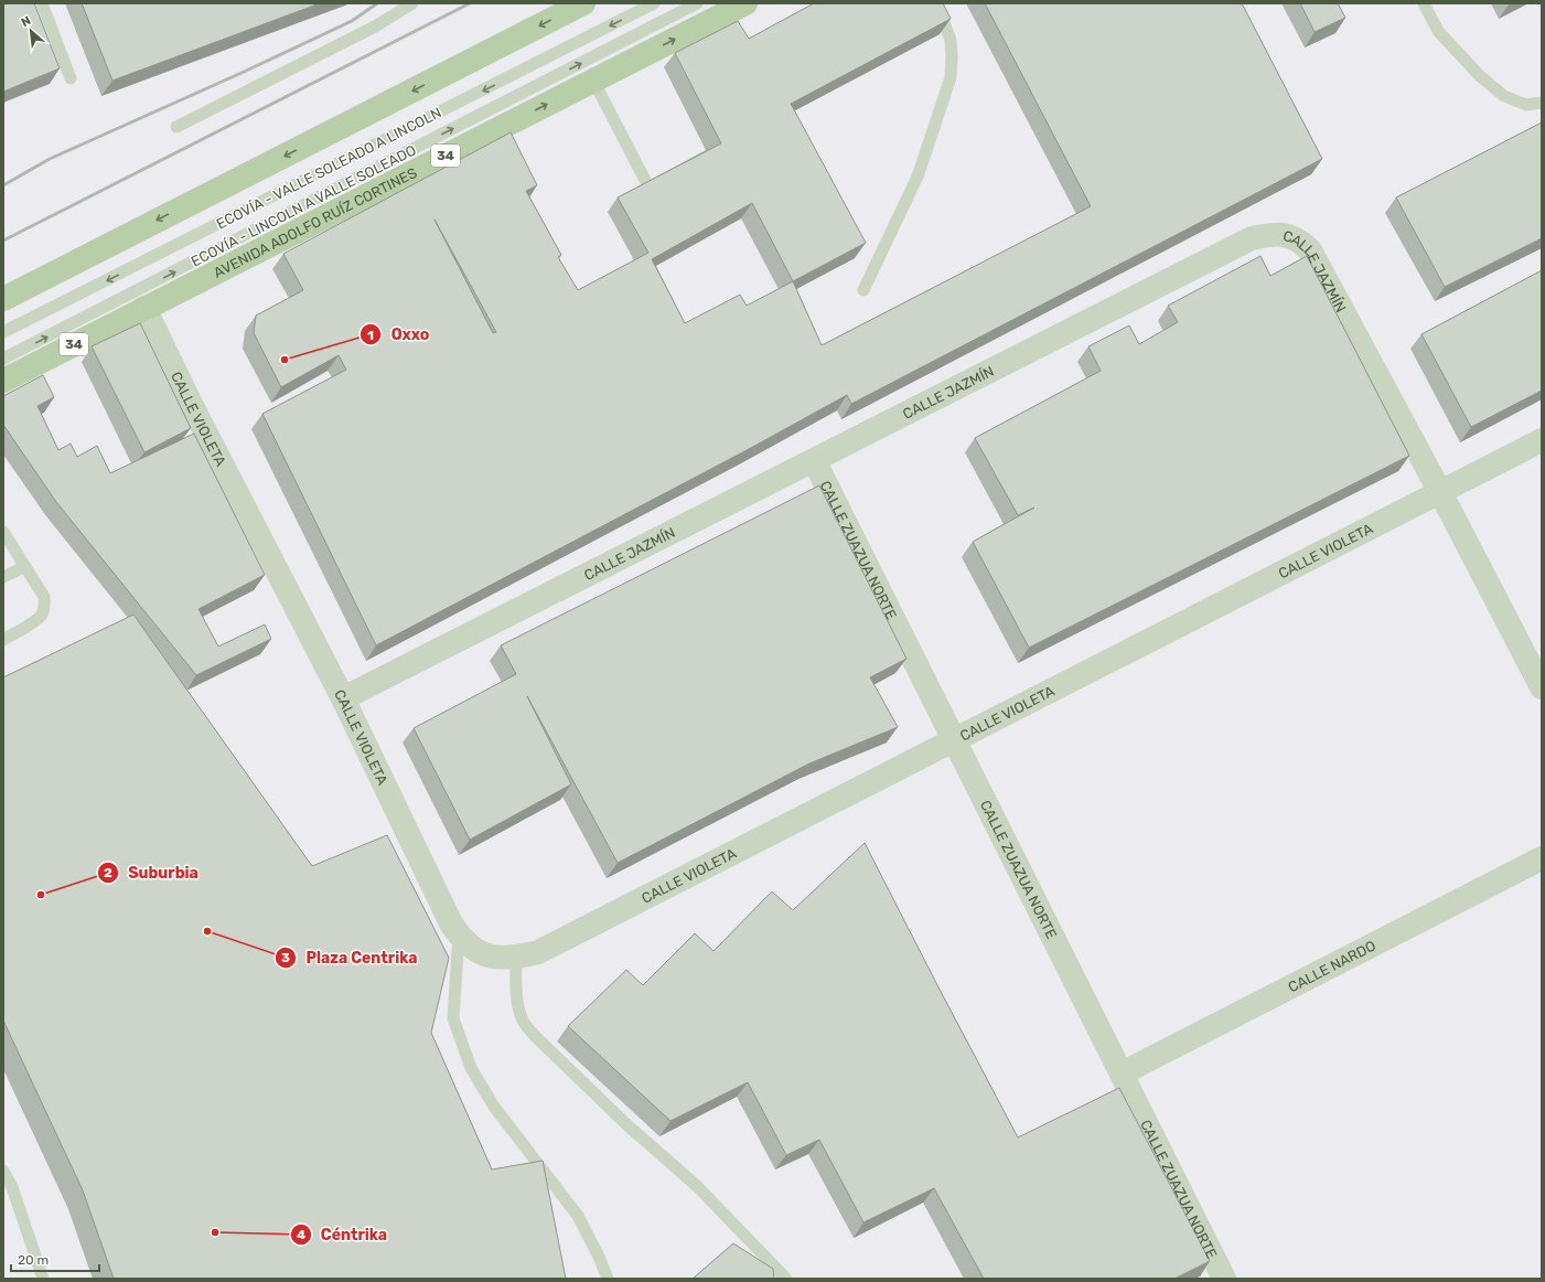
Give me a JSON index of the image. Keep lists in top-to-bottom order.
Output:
{
  "streets": {
    "main road": ["34", "AVENIDA ADOLFO RUÍZ CORTINES"],
    "street": [
      "CALLE JAZMÍN",
      "CALLE VIOLETA",
      "CALLE ZUAZUA NORTE",
      "CALLE NARDO"
    ],
    "lane": ["ECOVÍA - VALLE SOLEADO A LINCOLN", "ECOVÍA - LINCOLN A VALLE SOLEADO"]
  },
  "crossings": [
    ["AVENIDA ADOLFO RUÍZ CORTINES", "CALLE VIOLETA"],
    ["CALLE JAZMÍN", "CALLE VIOLETA"],
    ["CALLE JAZMÍN", "CALLE ZUAZUA NORTE"],
    ["CALLE VIOLETA", "CALLE ZUAZUA NORTE"],
    ["CALLE ZUAZUA NORTE", "CALLE NARDO"]
  ],
  "one_way": ["ECOVÍA - LINCOLN A VALLE SOLEADO"],
  "places": [
    "Oxxo",
    "Suburbia",
    "Plaza Centrika",
    "Céntrika"
  ],
  "scale_bar": "20 m",
  "north": "top left"
}
